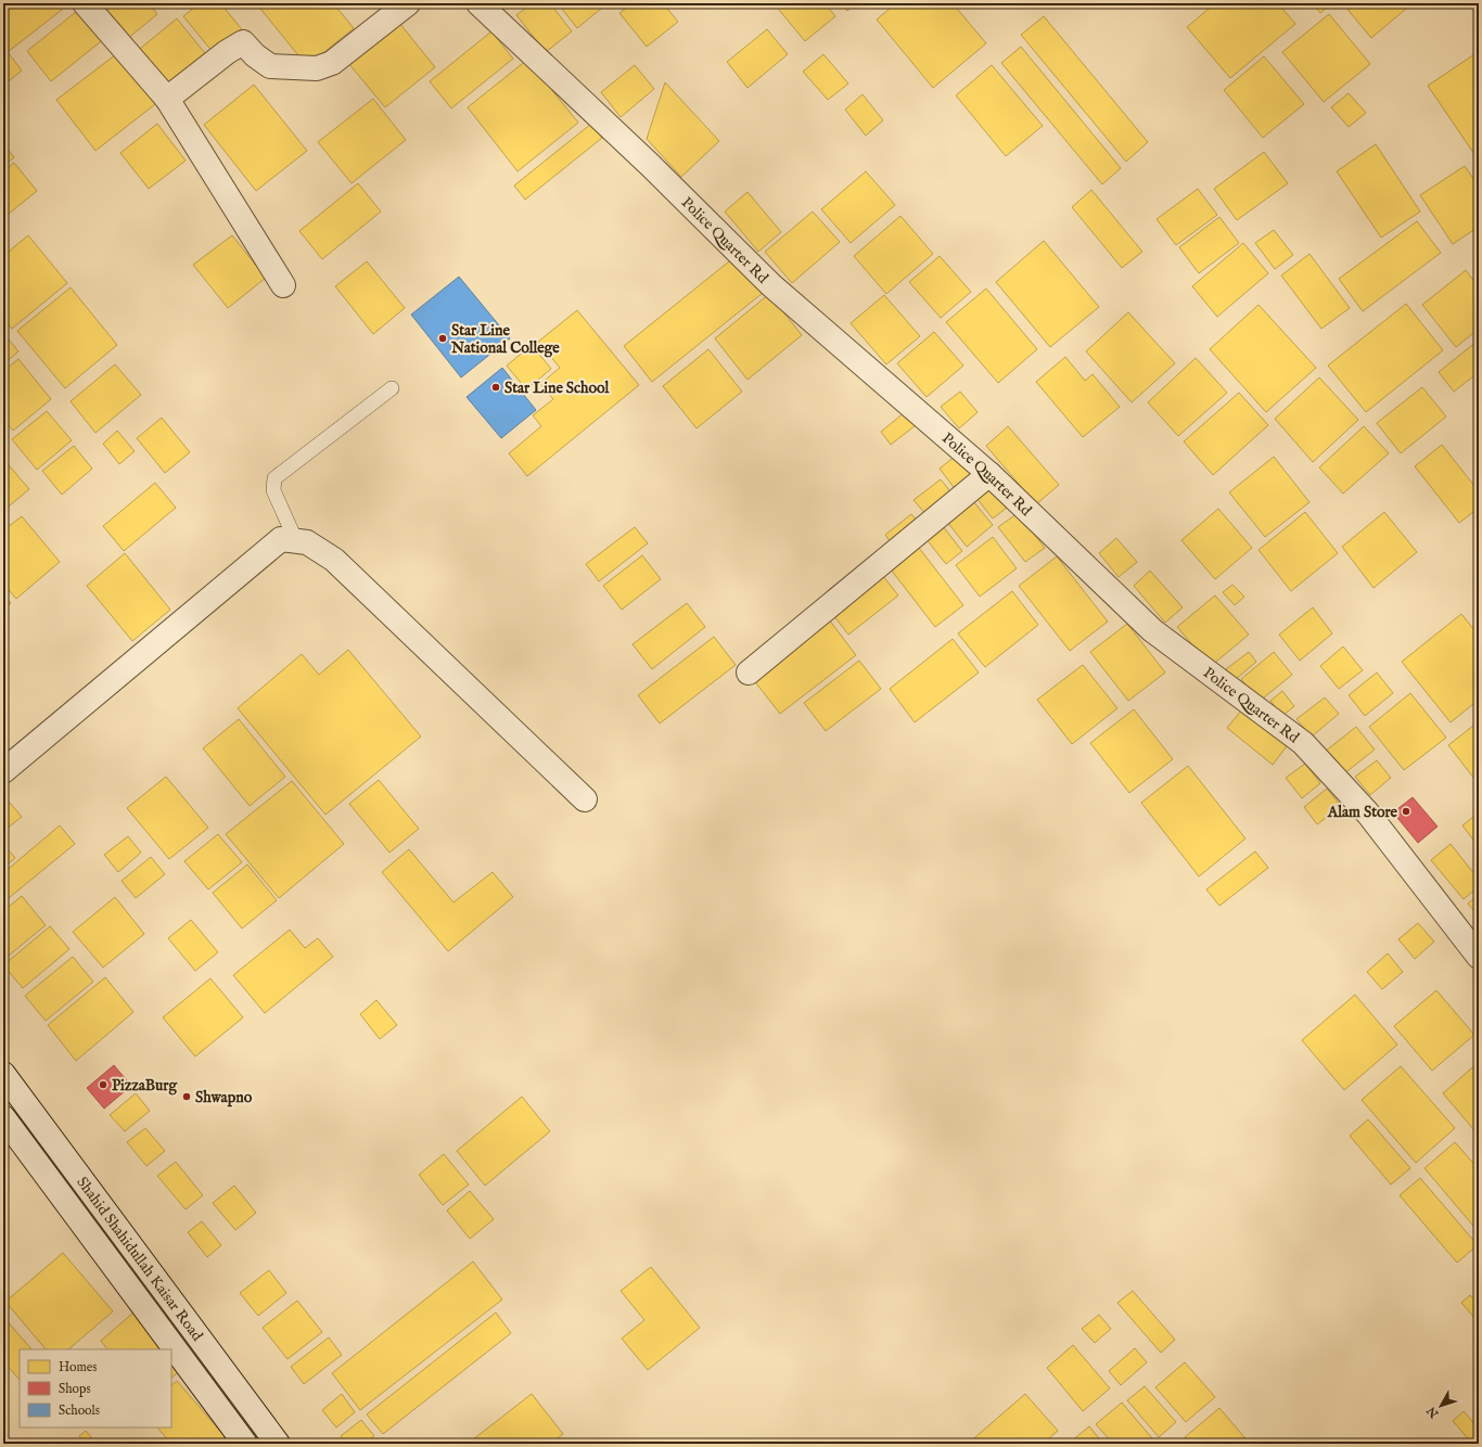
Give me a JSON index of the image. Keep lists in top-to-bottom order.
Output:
{
  "streets": {
    "street": ["Police Quarter Rd", "Shahid Shahidullah Kaisar Road"]
  },
  "places": [
    "Star Line National College",
    "Star Line School",
    "Alam Store",
    "PizzaBurg",
    "Shwapno"
  ],
  "legend": ["Homes", "Shops", "Schools"],
  "north": "bottom left"
}
